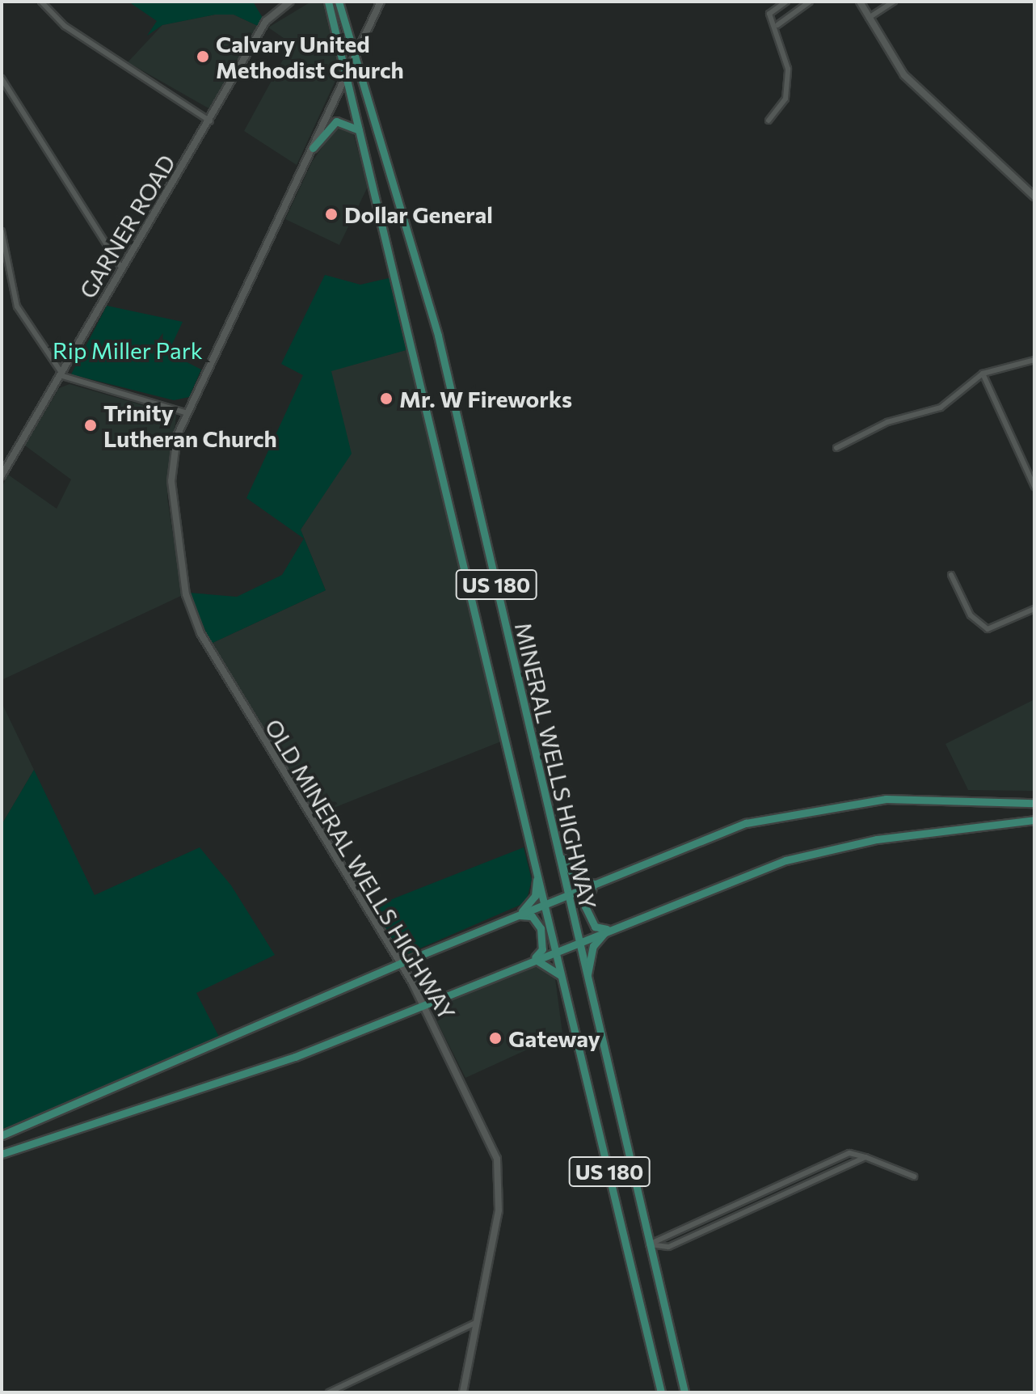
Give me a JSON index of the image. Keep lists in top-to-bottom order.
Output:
{
  "streets": {
    "main road": ["US 180", "MINERAL WELLS HIGHWAY"],
    "street": ["GARNER ROAD", "OLD MINERAL WELLS HIGHWAY"]
  },
  "crossings": [
    ["MINERAL WELLS HIGHWAY", "OLD MINERAL WELLS HIGHWAY"]
  ],
  "parks": ["Rip Miller Park"],
  "places": [
    "Calvary United Methodist Church",
    "Dollar General",
    "Mr. W Fireworks",
    "Trinity Lutheran Church",
    "Gateway"
  ]
}
